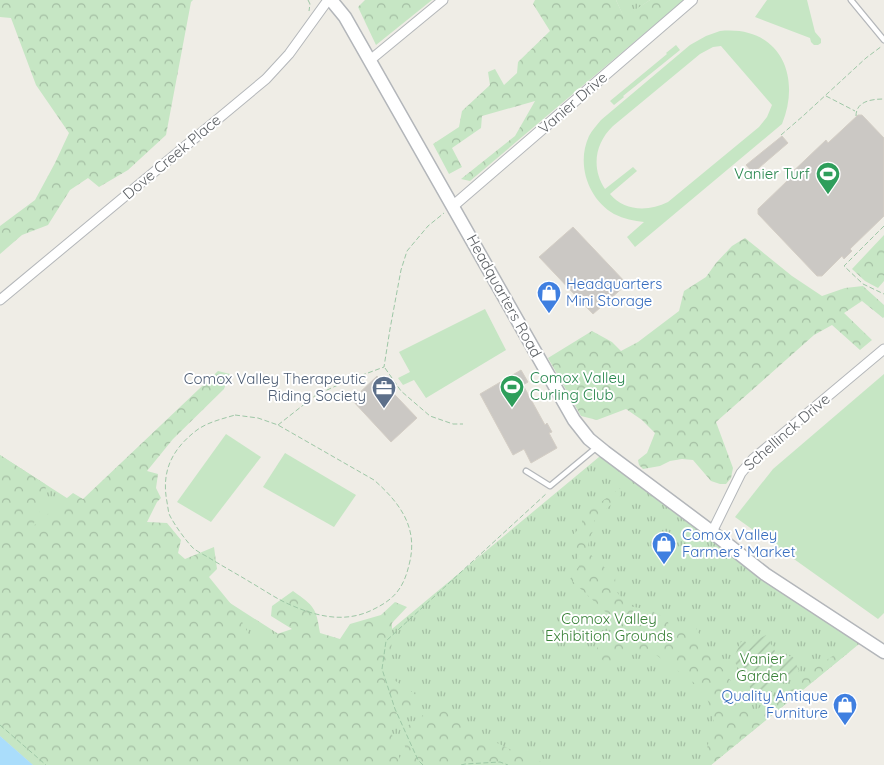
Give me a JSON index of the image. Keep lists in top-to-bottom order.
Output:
{
  "streets": {
    "main road": ["Headquarters Road"],
    "street": ["Vanier Drive", "Dove Creek Place", "Schellinck Drive"]
  },
  "crossings": [
    ["Vanier Drive", "Headquarters Road"],
    ["Dove Creek Place", "Headquarters Road"],
    ["Headquarters Road", "Schellinck Drive"]
  ],
  "parks": ["Comox Valley Exhibition Grounds", "Vanier Garden"],
  "places": {
    "sports": ["Vanier Turf", "Comox Valley Curling Club"],
    "shop": ["Headquarters Mini Storage", "Comox Valley Farmers’ Market", "Quality Antique Furniture"],
    "office": ["Comox Valley Therapeutic Riding Society"]
  }
}
